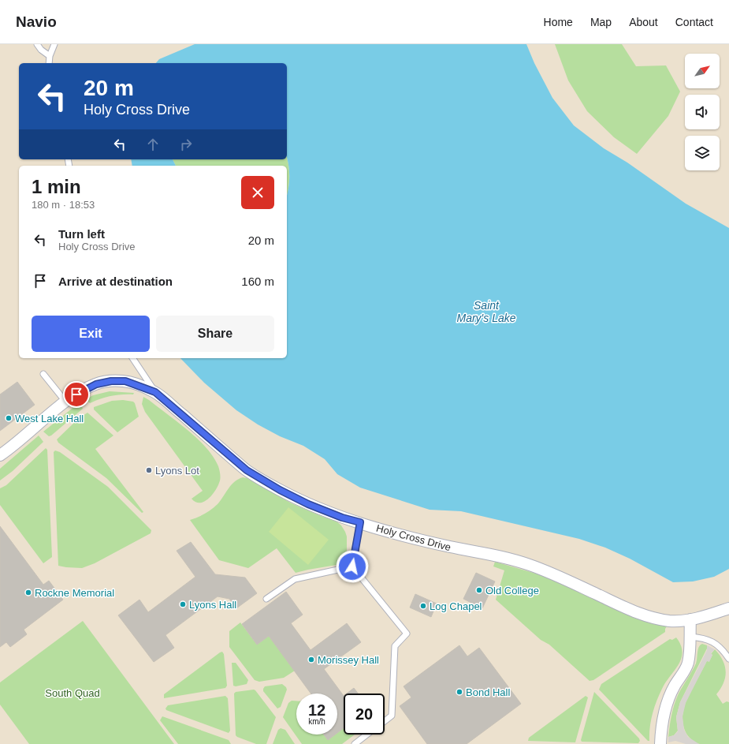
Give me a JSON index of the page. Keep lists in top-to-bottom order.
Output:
{
  "streets": {
    "street": ["Holy Cross Drive"]
  },
  "water": ["Saint Mary's Lake"],
  "parks": ["South Quad"],
  "places": [
    "West Lake Hall",
    "Lyons Lot",
    "Old College",
    "Rockne Memorial",
    "Lyons Hall",
    "Log Chapel",
    "Morissey Hall",
    "Bond Hall"
  ],
  "north": "top right",
  "page": {
    "header": "Navio",
    "nav": [
      "Home",
      "Map",
      "About",
      "Contact"
    ],
    "turn": ["20 m", "Holy Cross Drive"],
    "heading": ["1 min", "180 m · 18:53"],
    "list": [
      {
        "name": "Turn left",
        "note": "Holy Cross Drive",
        "value": "20 m"
      },
      {
        "name": "Arrive at destination",
        "value": "160 m"
      }
    ],
    "buttons": ["Exit", "Share"],
    "speed": "12 km/h",
    "limit": "20"
  }
}
